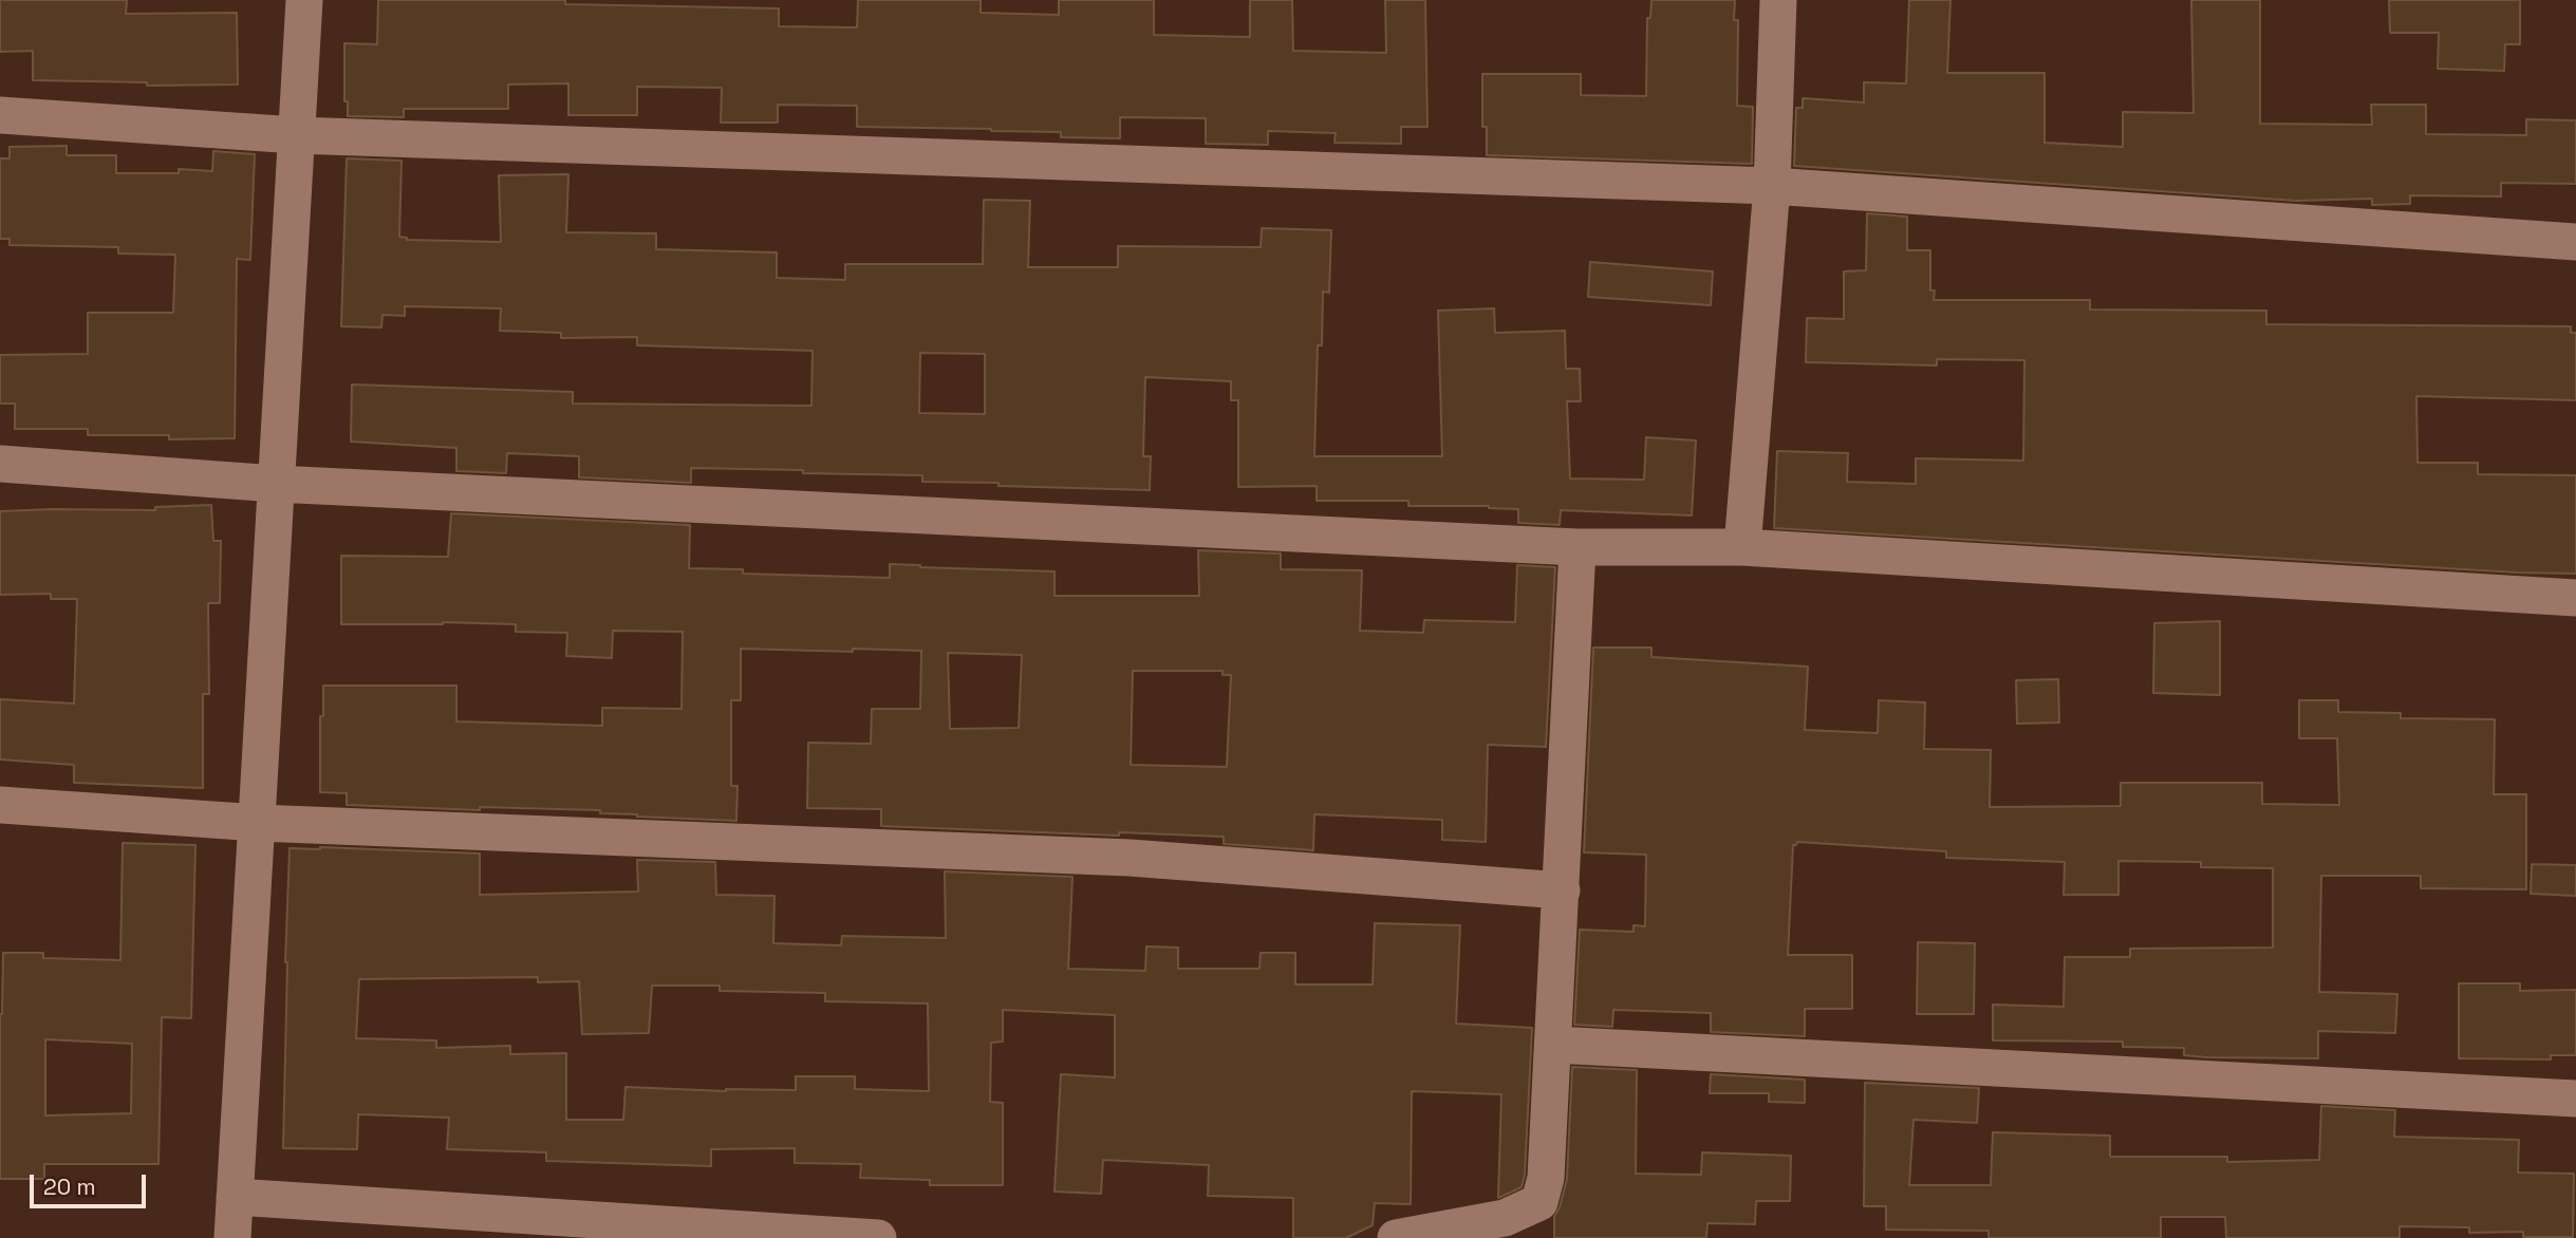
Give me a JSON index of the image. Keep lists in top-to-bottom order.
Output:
{
  "scale_bar": "20 m"
}
